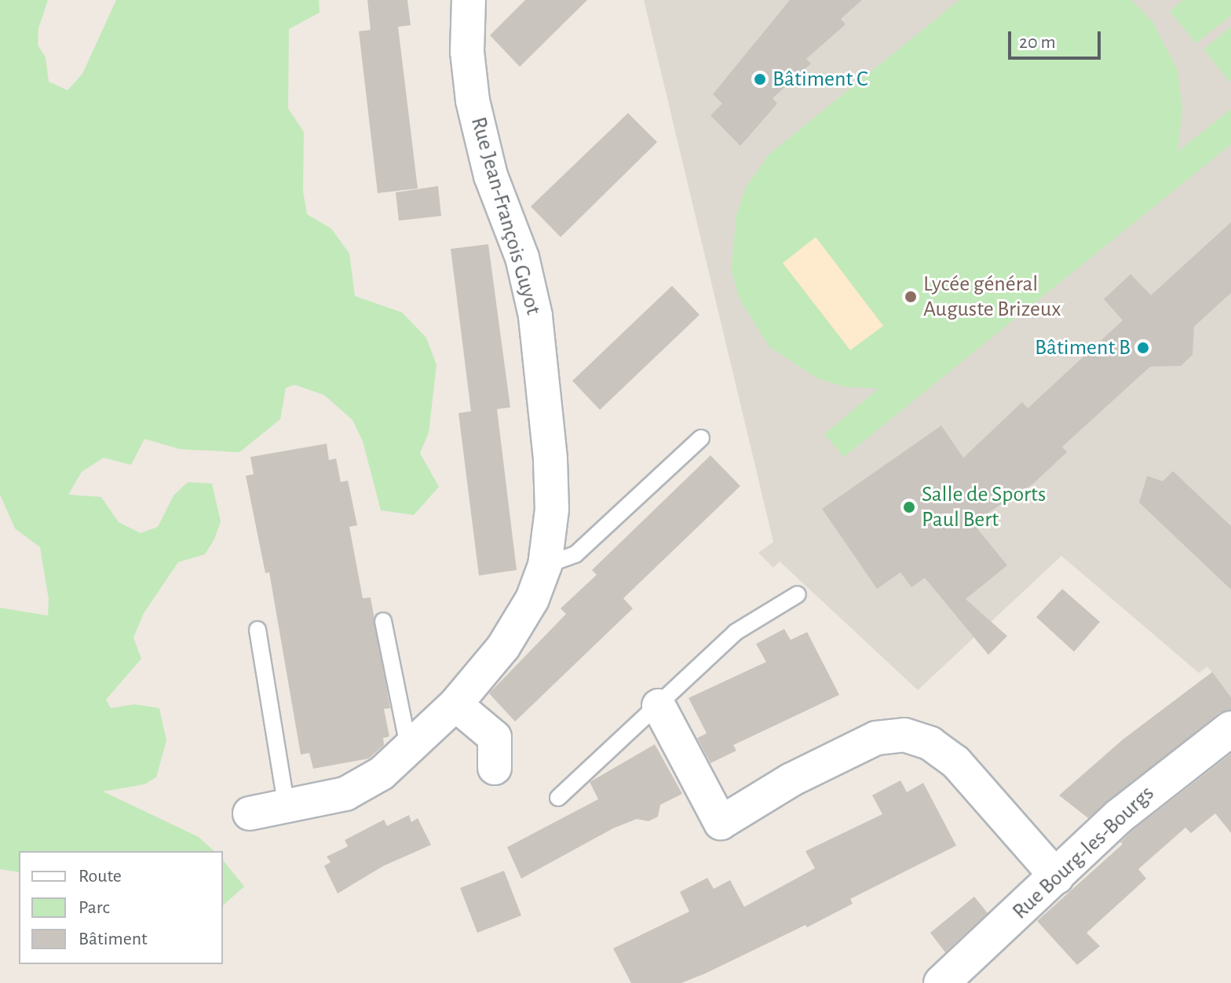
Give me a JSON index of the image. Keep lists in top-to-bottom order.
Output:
{
  "streets": {
    "street": ["Rue Jean-François Guyot", "Rue Bourg-les-Bourgs"]
  },
  "places": [
    "Bâtiment C",
    "Lycée général Auguste Brizeux",
    "Bâtiment B",
    "Salle de Sports Paul Bert"
  ],
  "legend": ["Route", "Parc", "Bâtiment"],
  "scale_bar": "20 m"
}
